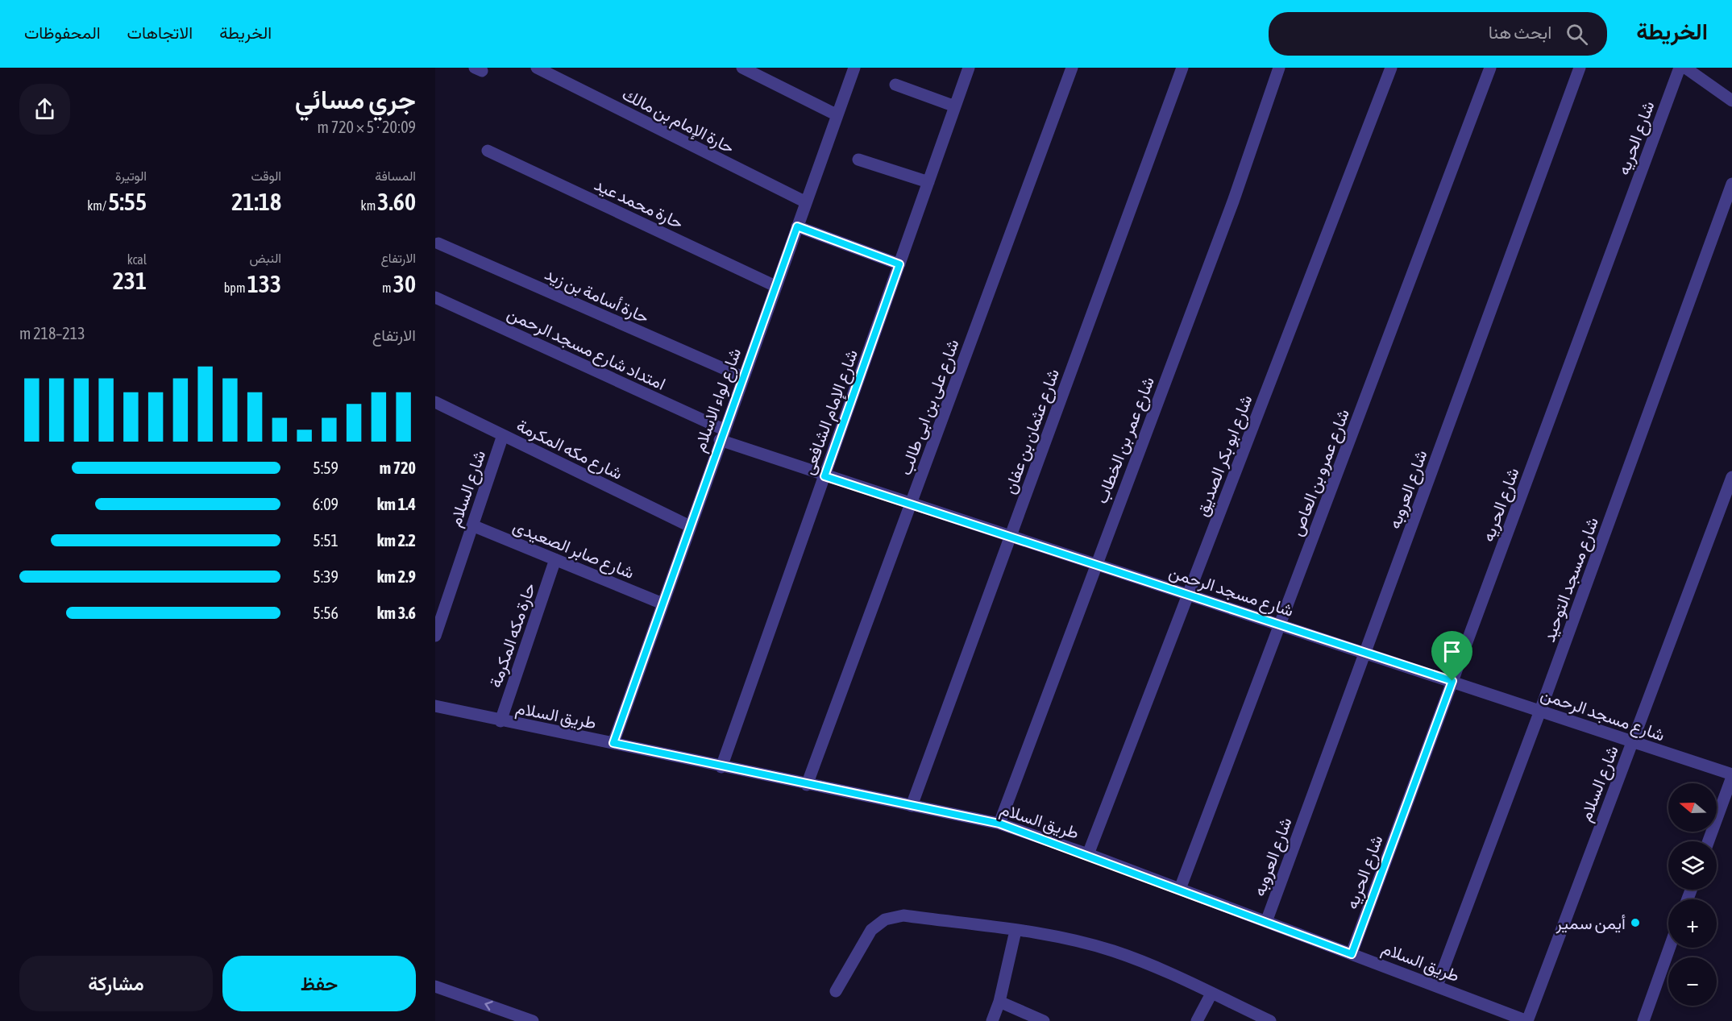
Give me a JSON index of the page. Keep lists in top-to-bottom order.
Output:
{
  "streets": {
    "street": [
      "حارة الإمام بن مالك",
      "شارع الحريه",
      "حارة محمد عيد",
      "حارة أسامة بن زيد",
      "امتداد شارع مسجد الرحمن",
      "شارع لواء الاسلام",
      "شارع على بن ابى طالب",
      "شارع الإمام الشافعى",
      "شارع عثمان بن عفان",
      "شارع عمر بن الخطاب",
      "شارع مكه المكرمة",
      "شارع ابو بكر الصديق",
      "شارع عمرو بن العاص",
      "شارع السلام",
      "شارع العروبه",
      "شارع صابر الصعيدى",
      "شارع مسجد التوحيد",
      "شارع مسجد الرحمن",
      "حارة مكه المكرمة",
      "طريق السلام"
    ]
  },
  "crossings": [
    ["حارة الإمام بن مالك", "شارع لواء الاسلام"],
    ["شارع الحريه", "شارع مسجد الرحمن"],
    ["شارع الحريه", "طريق السلام"],
    ["حارة محمد عيد", "شارع لواء الاسلام"],
    ["حارة أسامة بن زيد", "شارع لواء الاسلام"],
    ["امتداد شارع مسجد الرحمن", "شارع لواء الاسلام"],
    ["امتداد شارع مسجد الرحمن", "شارع مسجد الرحمن"],
    ["شارع لواء الاسلام", "شارع مكه المكرمة"],
    ["شارع لواء الاسلام", "شارع صابر الصعيدى"],
    ["شارع لواء الاسلام", "شارع مسجد الرحمن"],
    ["شارع لواء الاسلام", "طريق السلام"],
    ["شارع على بن ابى طالب", "شارع مسجد الرحمن"],
    ["شارع على بن ابى طالب", "طريق السلام"],
    ["شارع الإمام الشافعى", "شارع مسجد الرحمن"],
    ["شارع الإمام الشافعى", "طريق السلام"],
    ["شارع عثمان بن عفان", "شارع مسجد الرحمن"],
    ["شارع عثمان بن عفان", "طريق السلام"],
    ["شارع عمر بن الخطاب", "شارع مسجد الرحمن"],
    ["شارع عمر بن الخطاب", "طريق السلام"],
    ["شارع مكه المكرمة", "شارع السلام"],
    ["شارع ابو بكر الصديق", "شارع مسجد الرحمن"],
    ["شارع ابو بكر الصديق", "طريق السلام"],
    ["شارع عمرو بن العاص", "شارع مسجد الرحمن"],
    ["شارع عمرو بن العاص", "طريق السلام"],
    ["شارع السلام", "شارع صابر الصعيدى"],
    ["شارع السلام", "شارع مسجد الرحمن"],
    ["شارع السلام", "طريق السلام"],
    ["شارع العروبه", "شارع مسجد الرحمن"],
    ["شارع العروبه", "طريق السلام"],
    ["شارع صابر الصعيدى", "حارة مكه المكرمة"],
    ["شارع مسجد التوحيد", "شارع مسجد الرحمن"],
    ["شارع مسجد التوحيد", "طريق السلام"],
    ["حارة مكه المكرمة", "طريق السلام"]
  ],
  "places": ["أيمن سمير"],
  "north": "left",
  "page": {
    "header": "الخريطة",
    "search": "ابحث هنا",
    "nav": ["الخريطة", "الاتجاهات", "المحفوظات"],
    "heading": ["جري مسائي", "20:09 · 5 × 720 m"],
    "stats": [
      ["المسافة", "3.60 km"],
      ["الوقت", "21:18"],
      ["الوتيرة", "5:55 /km"],
      ["الارتفاع", "30 m"],
      ["النبض", "133 bpm"],
      ["kcal", "231"]
    ],
    "chart": ["الارتفاع", "213–218 m"],
    "list": [
      {
        "name": "720 m",
        "note": "5:59"
      },
      {
        "name": "1.4 km",
        "note": "6:09"
      },
      {
        "name": "2.2 km",
        "note": "5:51"
      },
      {
        "name": "2.9 km",
        "note": "5:39"
      },
      {
        "name": "3.6 km",
        "note": "5:56"
      }
    ],
    "map_buttons": ["+", "−"],
    "buttons": ["حفظ", "مشاركة"]
  }
}
